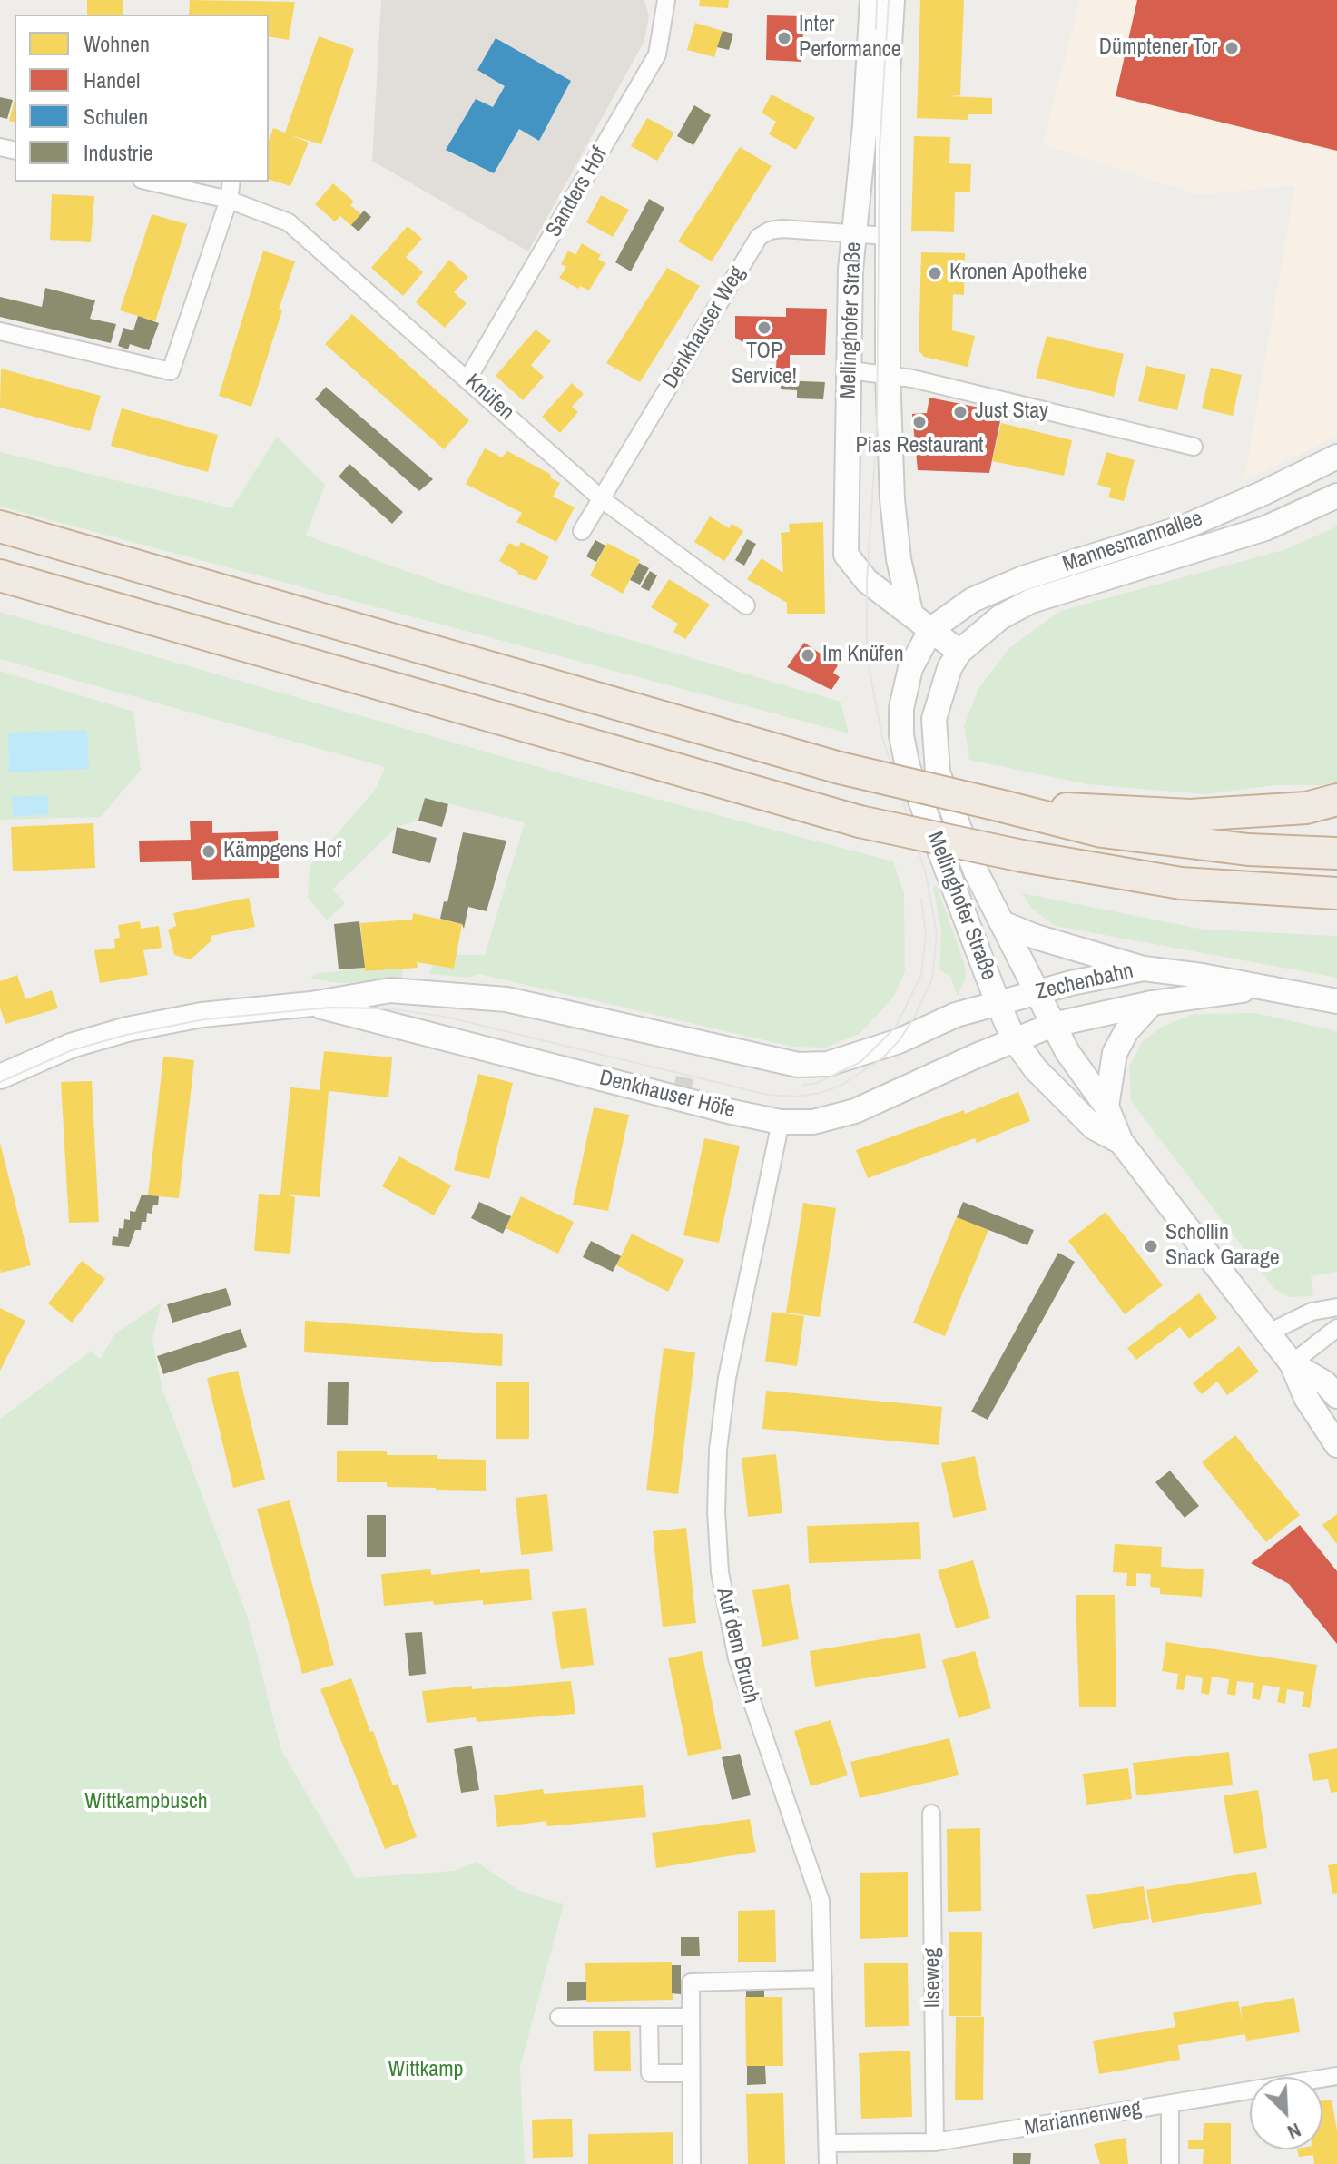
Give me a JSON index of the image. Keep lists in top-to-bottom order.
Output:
{
  "streets": {
    "main road": [
      "Mellinghofer Straße",
      "Mannesmannallee",
      "Zechenbahn",
      "Denkhauser Höfe"
    ],
    "street": [
      "Sanders Hof",
      "Denkhauser Weg",
      "Knüfen",
      "Auf dem Bruch",
      "Ilseweg",
      "Mariannenweg"
    ]
  },
  "crossings": [
    ["Sanders Hof", "Knüfen"],
    ["Mellinghofer Straße", "Denkhauser Weg"],
    ["Mellinghofer Straße", "Mannesmannallee"],
    ["Mellinghofer Straße", "Zechenbahn"],
    ["Mellinghofer Straße", "Denkhauser Höfe"],
    ["Denkhauser Weg", "Knüfen"],
    ["Zechenbahn", "Denkhauser Höfe"],
    ["Denkhauser Höfe", "Auf dem Bruch"],
    ["Auf dem Bruch", "Mariannenweg"],
    ["Ilseweg", "Mariannenweg"]
  ],
  "parks": ["Wittkampbusch", "Wittkamp"],
  "places": [
    "Inter Performance",
    "Dümptener Tor",
    "Kronen Apotheke",
    "TOP Service!",
    "Just Stay",
    "Pias Restaurant",
    "Im Knüfen",
    "Kämpgens Hof",
    "Schollin Snack Garage"
  ],
  "legend": [
    "Wohnen",
    "Handel",
    "Schulen",
    "Industrie"
  ],
  "north": "bottom right"
}
